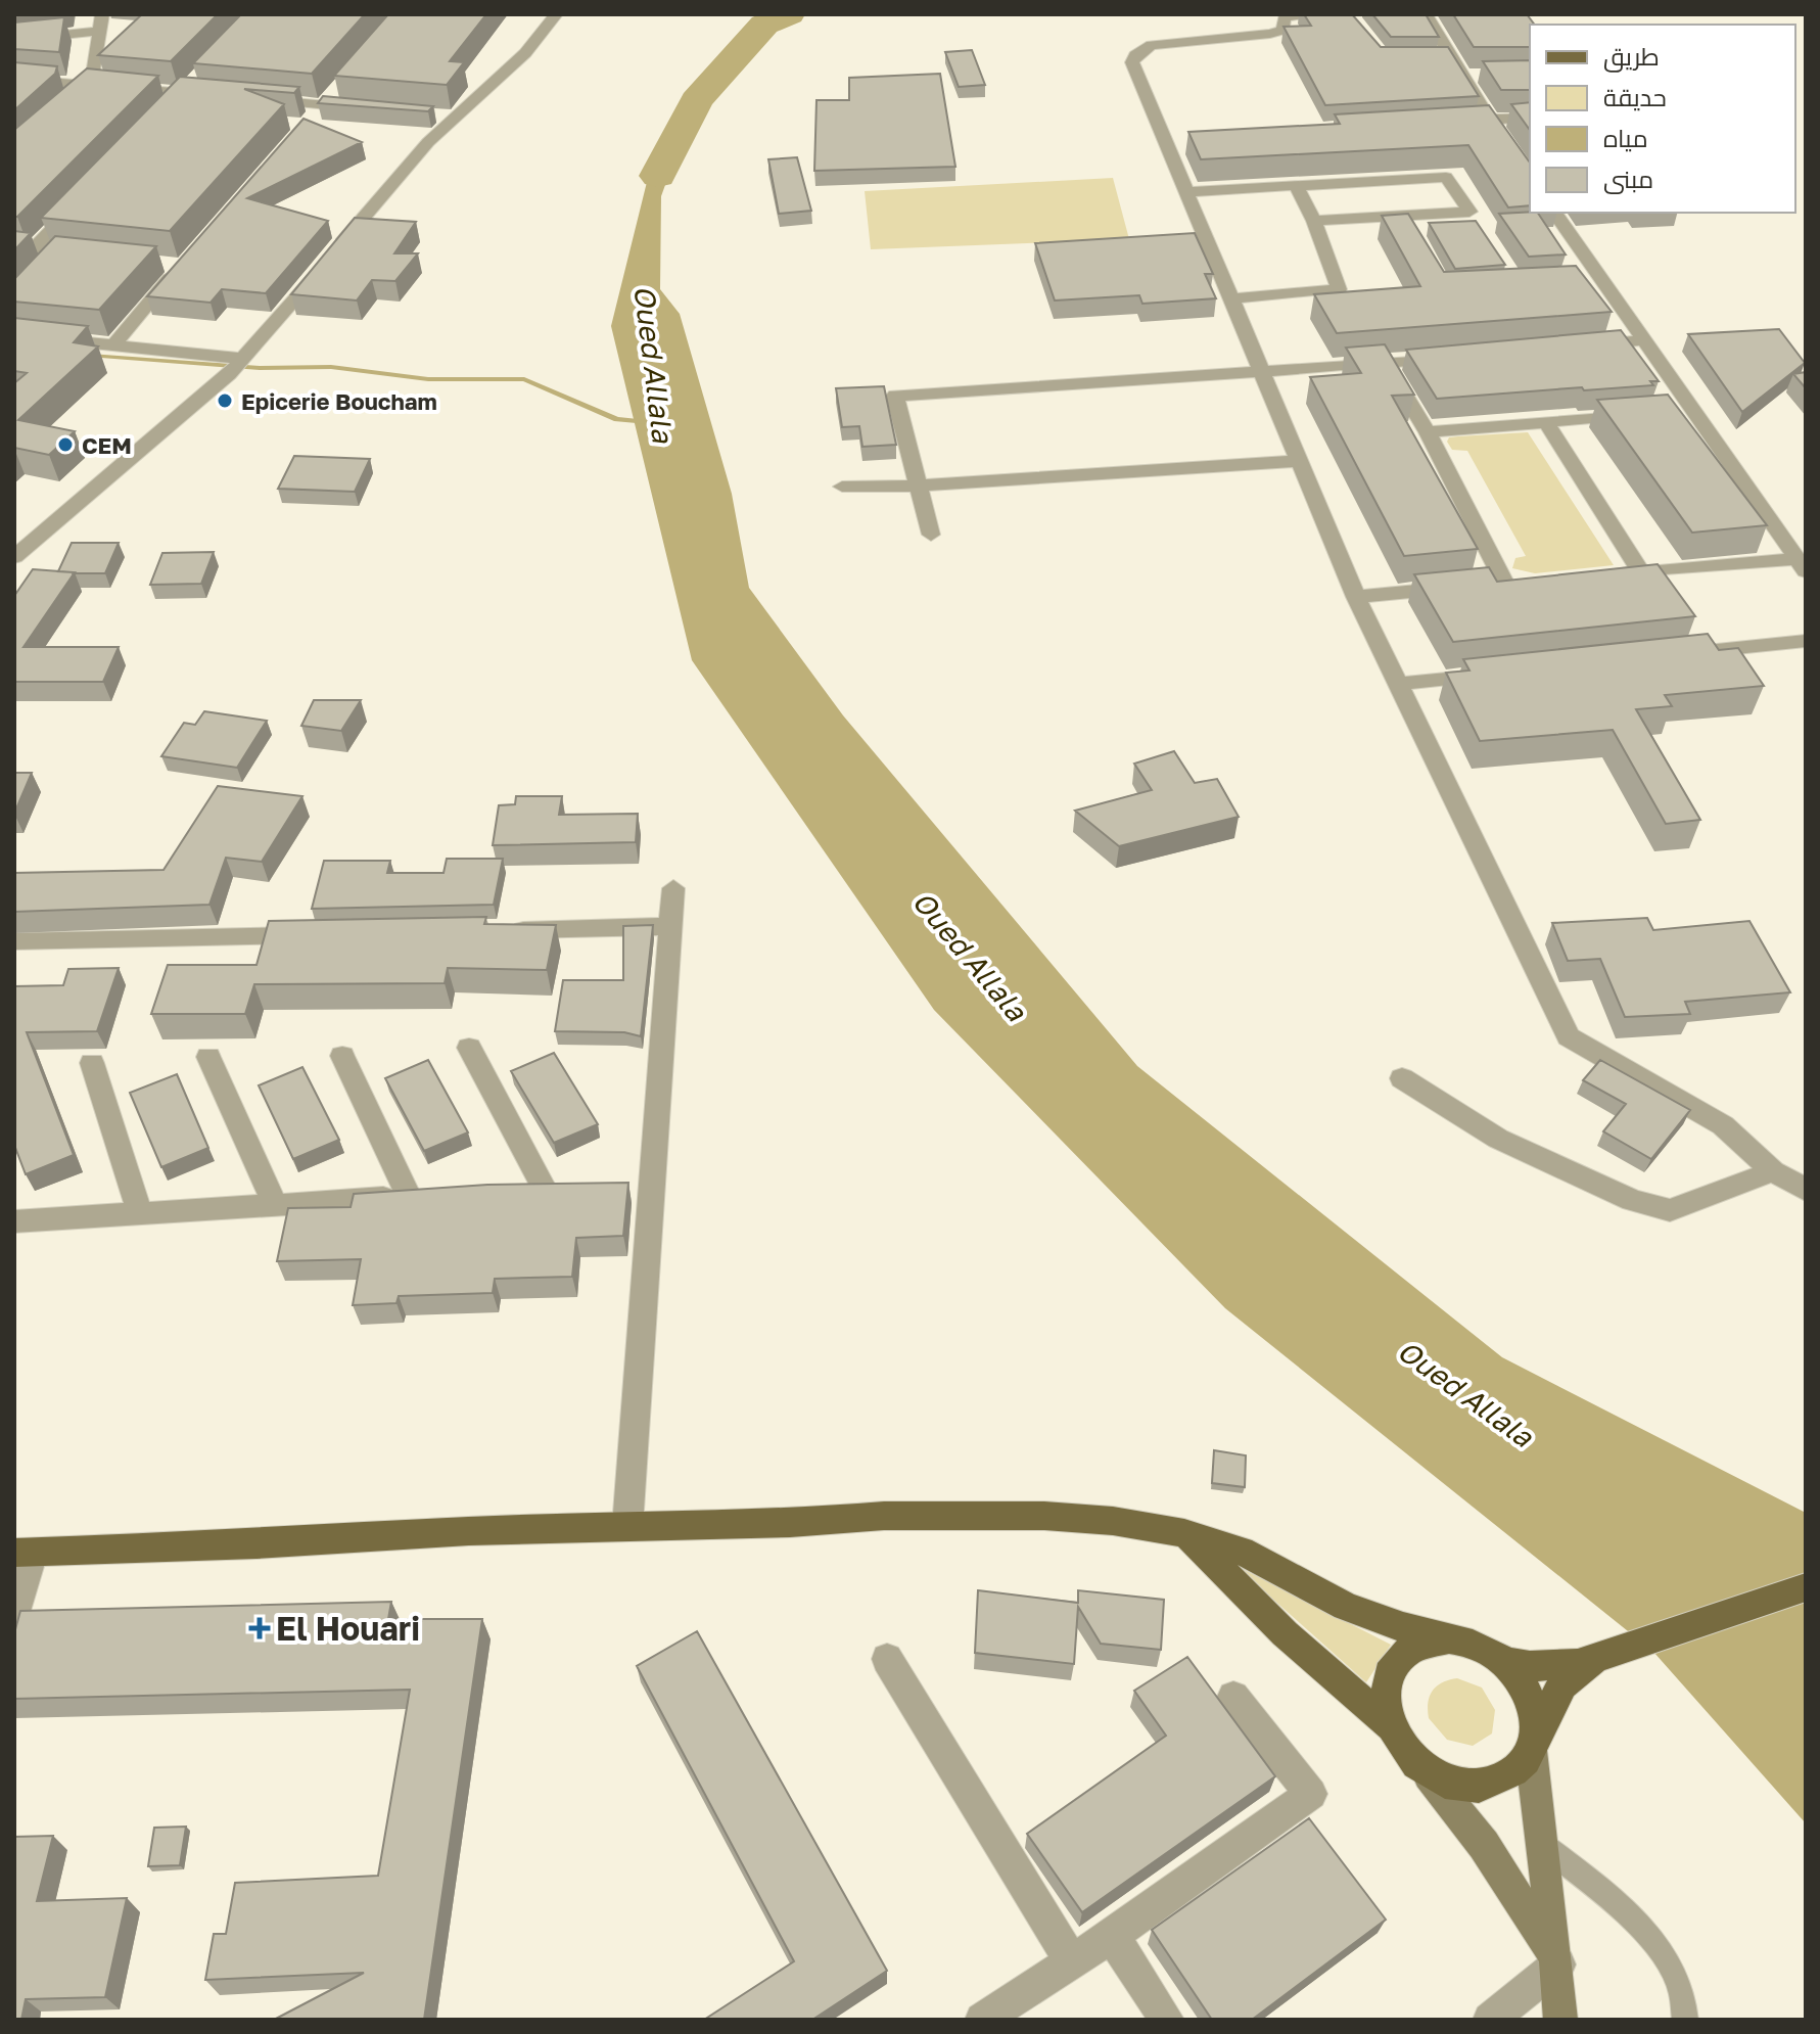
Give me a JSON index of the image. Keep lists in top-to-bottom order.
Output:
{
  "water": ["Oued Allala"],
  "places": {
    "other": ["Epicerie Boucham", "CEM"],
    "health": ["El Houari"]
  },
  "legend": [
    "طريق",
    "حديقة",
    "مياه",
    "مبنى"
  ]
}
